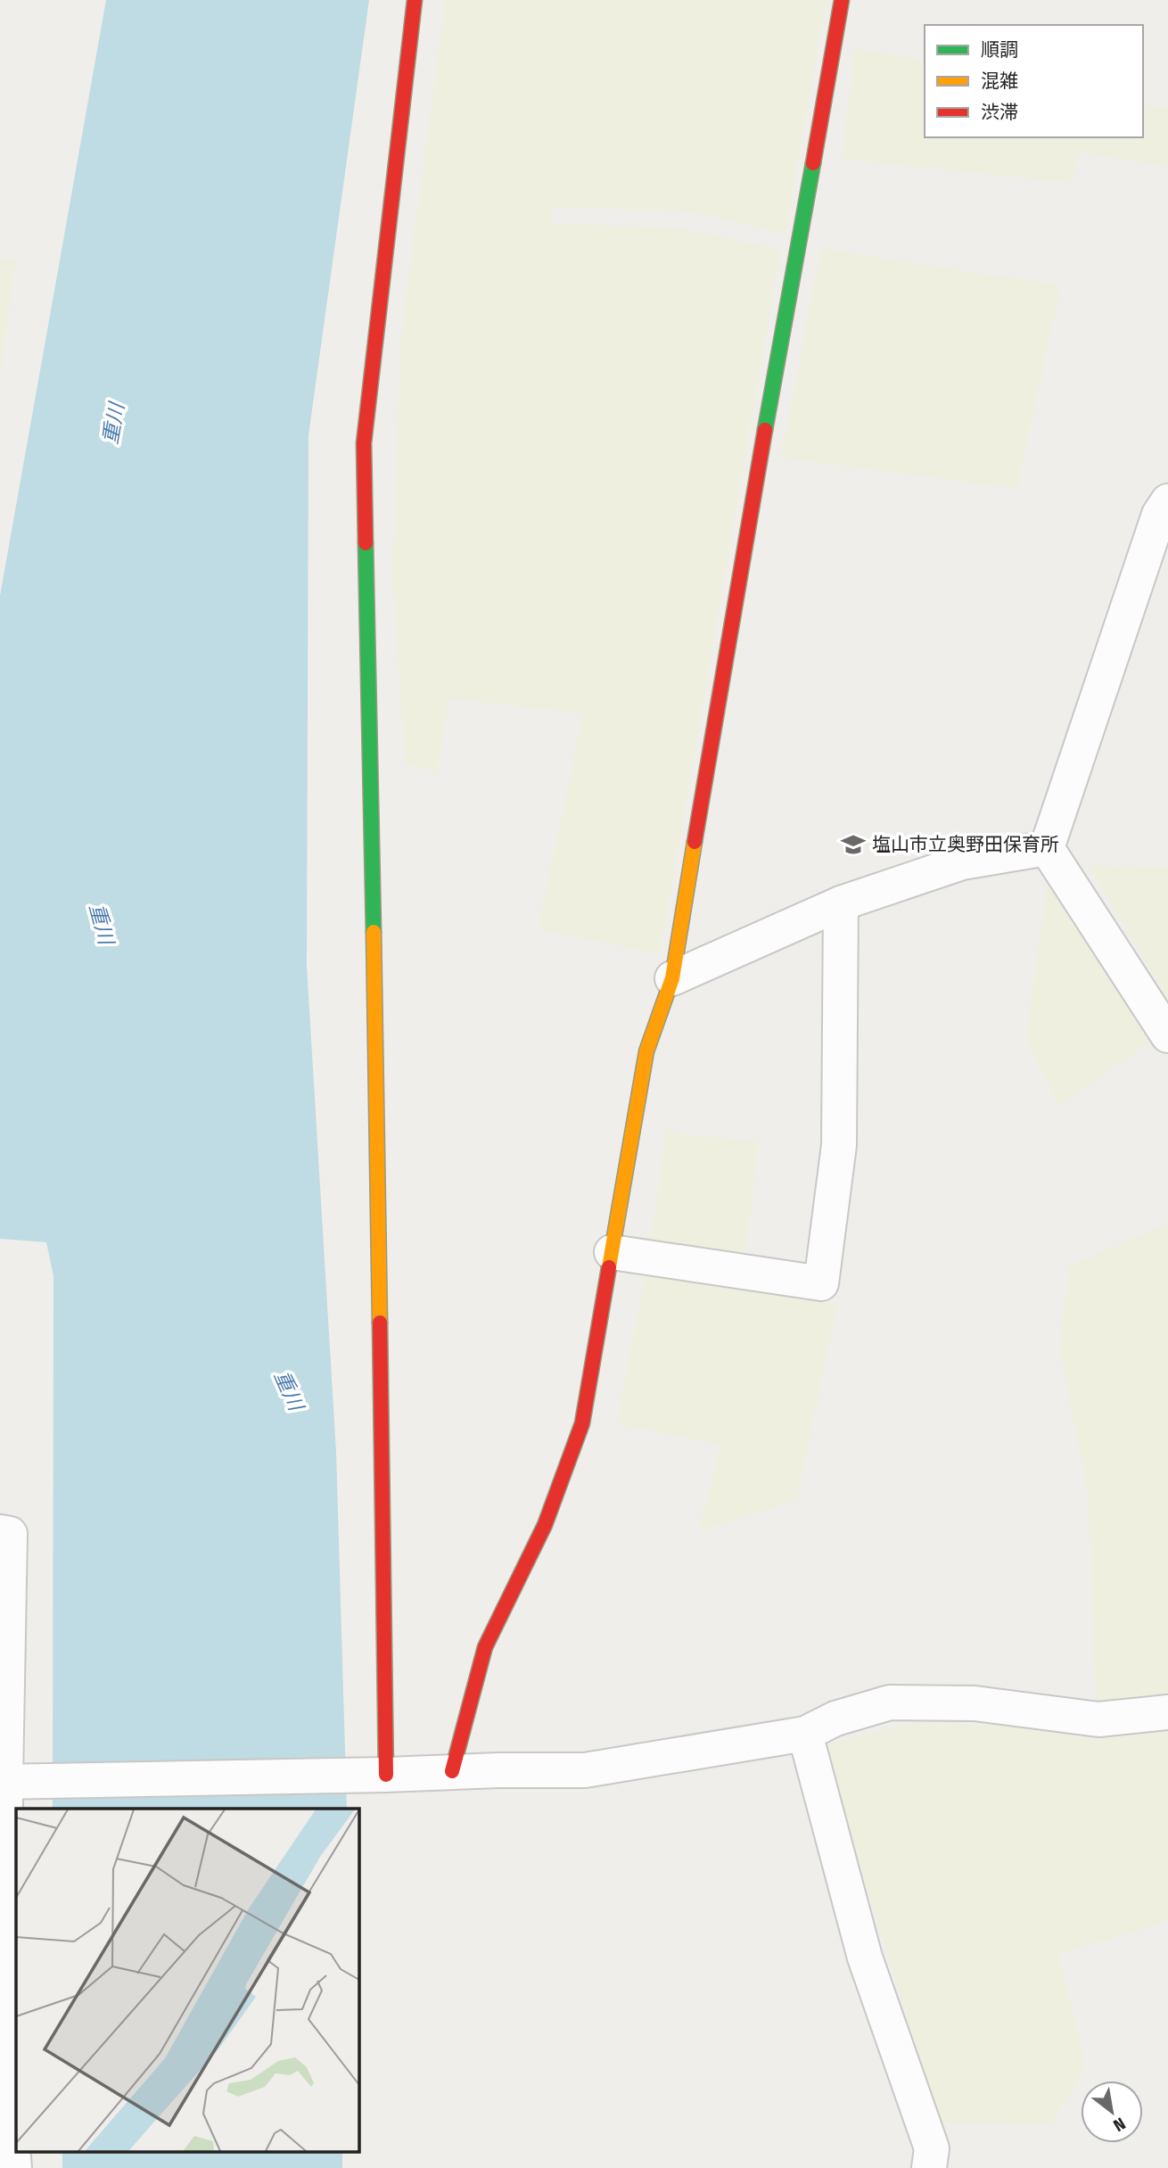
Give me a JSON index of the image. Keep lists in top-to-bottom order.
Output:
{
  "water": ["重川"],
  "places": {
    "school or university": ["塩山市立奥野田保育所"]
  },
  "legend": ["順調", "混雑", "渋滞"],
  "north": "bottom right"
}
